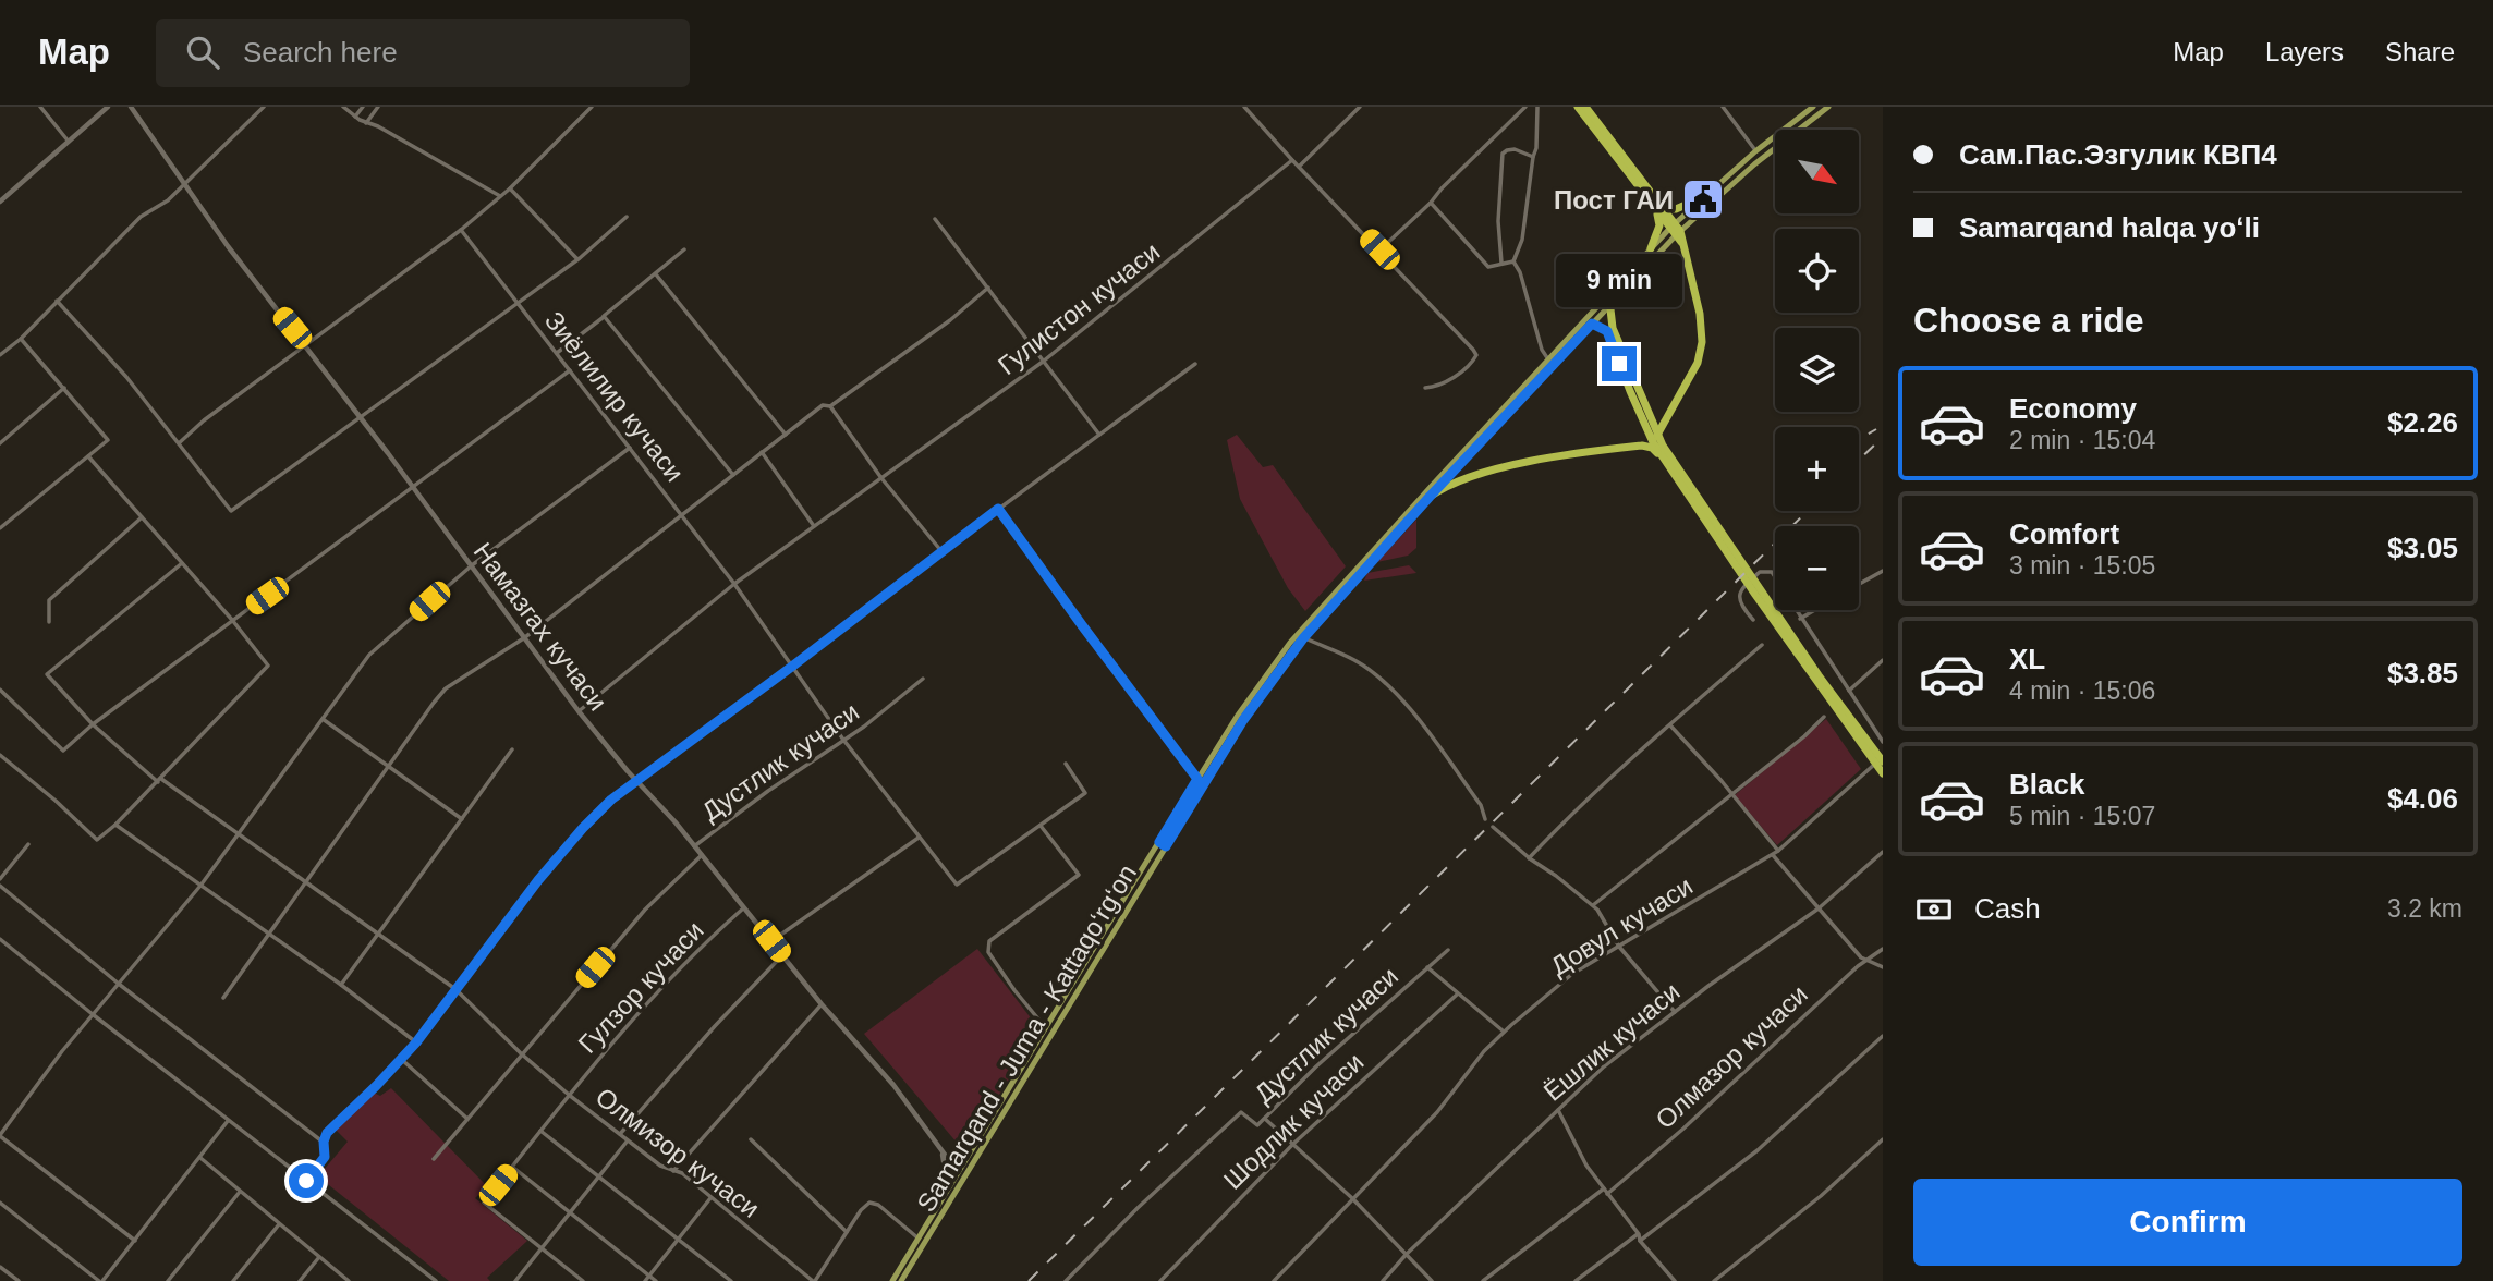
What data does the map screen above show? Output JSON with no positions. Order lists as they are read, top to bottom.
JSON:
{
  "streets": {
    "main road": ["Samarqand - Juma - Kattaqo‘rg‘on"],
    "street": [
      "Гулистон кучаси",
      "Зиёлилир кучаси",
      "Намазгах кучаси",
      "Дустлик кучаси",
      "Довул кучаси",
      "Гулзор кучаси",
      "Ёшлик кучаси",
      "Олмазор кучаси",
      "Шодлик кучаси",
      "Олмизор кучаси"
    ]
  },
  "crossings": [
    ["Гулистон кучаси", "Зиёлилир кучаси"],
    ["Гулистон кучаси", "Намазгах кучаси"],
    ["Зиёлилир кучаси", "Дустлик кучаси"],
    ["Намазгах кучаси", "Дустлик кучаси"],
    ["Намазгах кучаси", "Гулзор кучаси"],
    ["Гулзор кучаси", "Олмизор кучаси"],
    ["Samarqand - Juma - Kattaqo‘rg‘on", "Олмизор кучаси"]
  ],
  "places": {
    "public building": ["Пост ГАИ"]
  },
  "north": "bottom right",
  "page": {
    "header": "Map",
    "search": "Search here",
    "nav": ["Map", "Layers", "Share"],
    "banner": ["Сам.Пас.Эзгулик КВП4", "Samarqand halqa yoʻli"],
    "map_buttons": ["+", "−"],
    "bubble": "9 min",
    "heading": "Choose a ride",
    "list": [
      {
        "name": "Economy",
        "note": "2 min · 15:04",
        "value": "$2.26"
      },
      {
        "name": "Comfort",
        "note": "3 min · 15:05",
        "value": "$3.05"
      },
      {
        "name": "XL",
        "note": "4 min · 15:06",
        "value": "$3.85"
      },
      {
        "name": "Black",
        "note": "5 min · 15:07",
        "value": "$4.06"
      }
    ],
    "pay": ["Cash", "3.2 km"],
    "buttons": "Confirm"
  }
}
